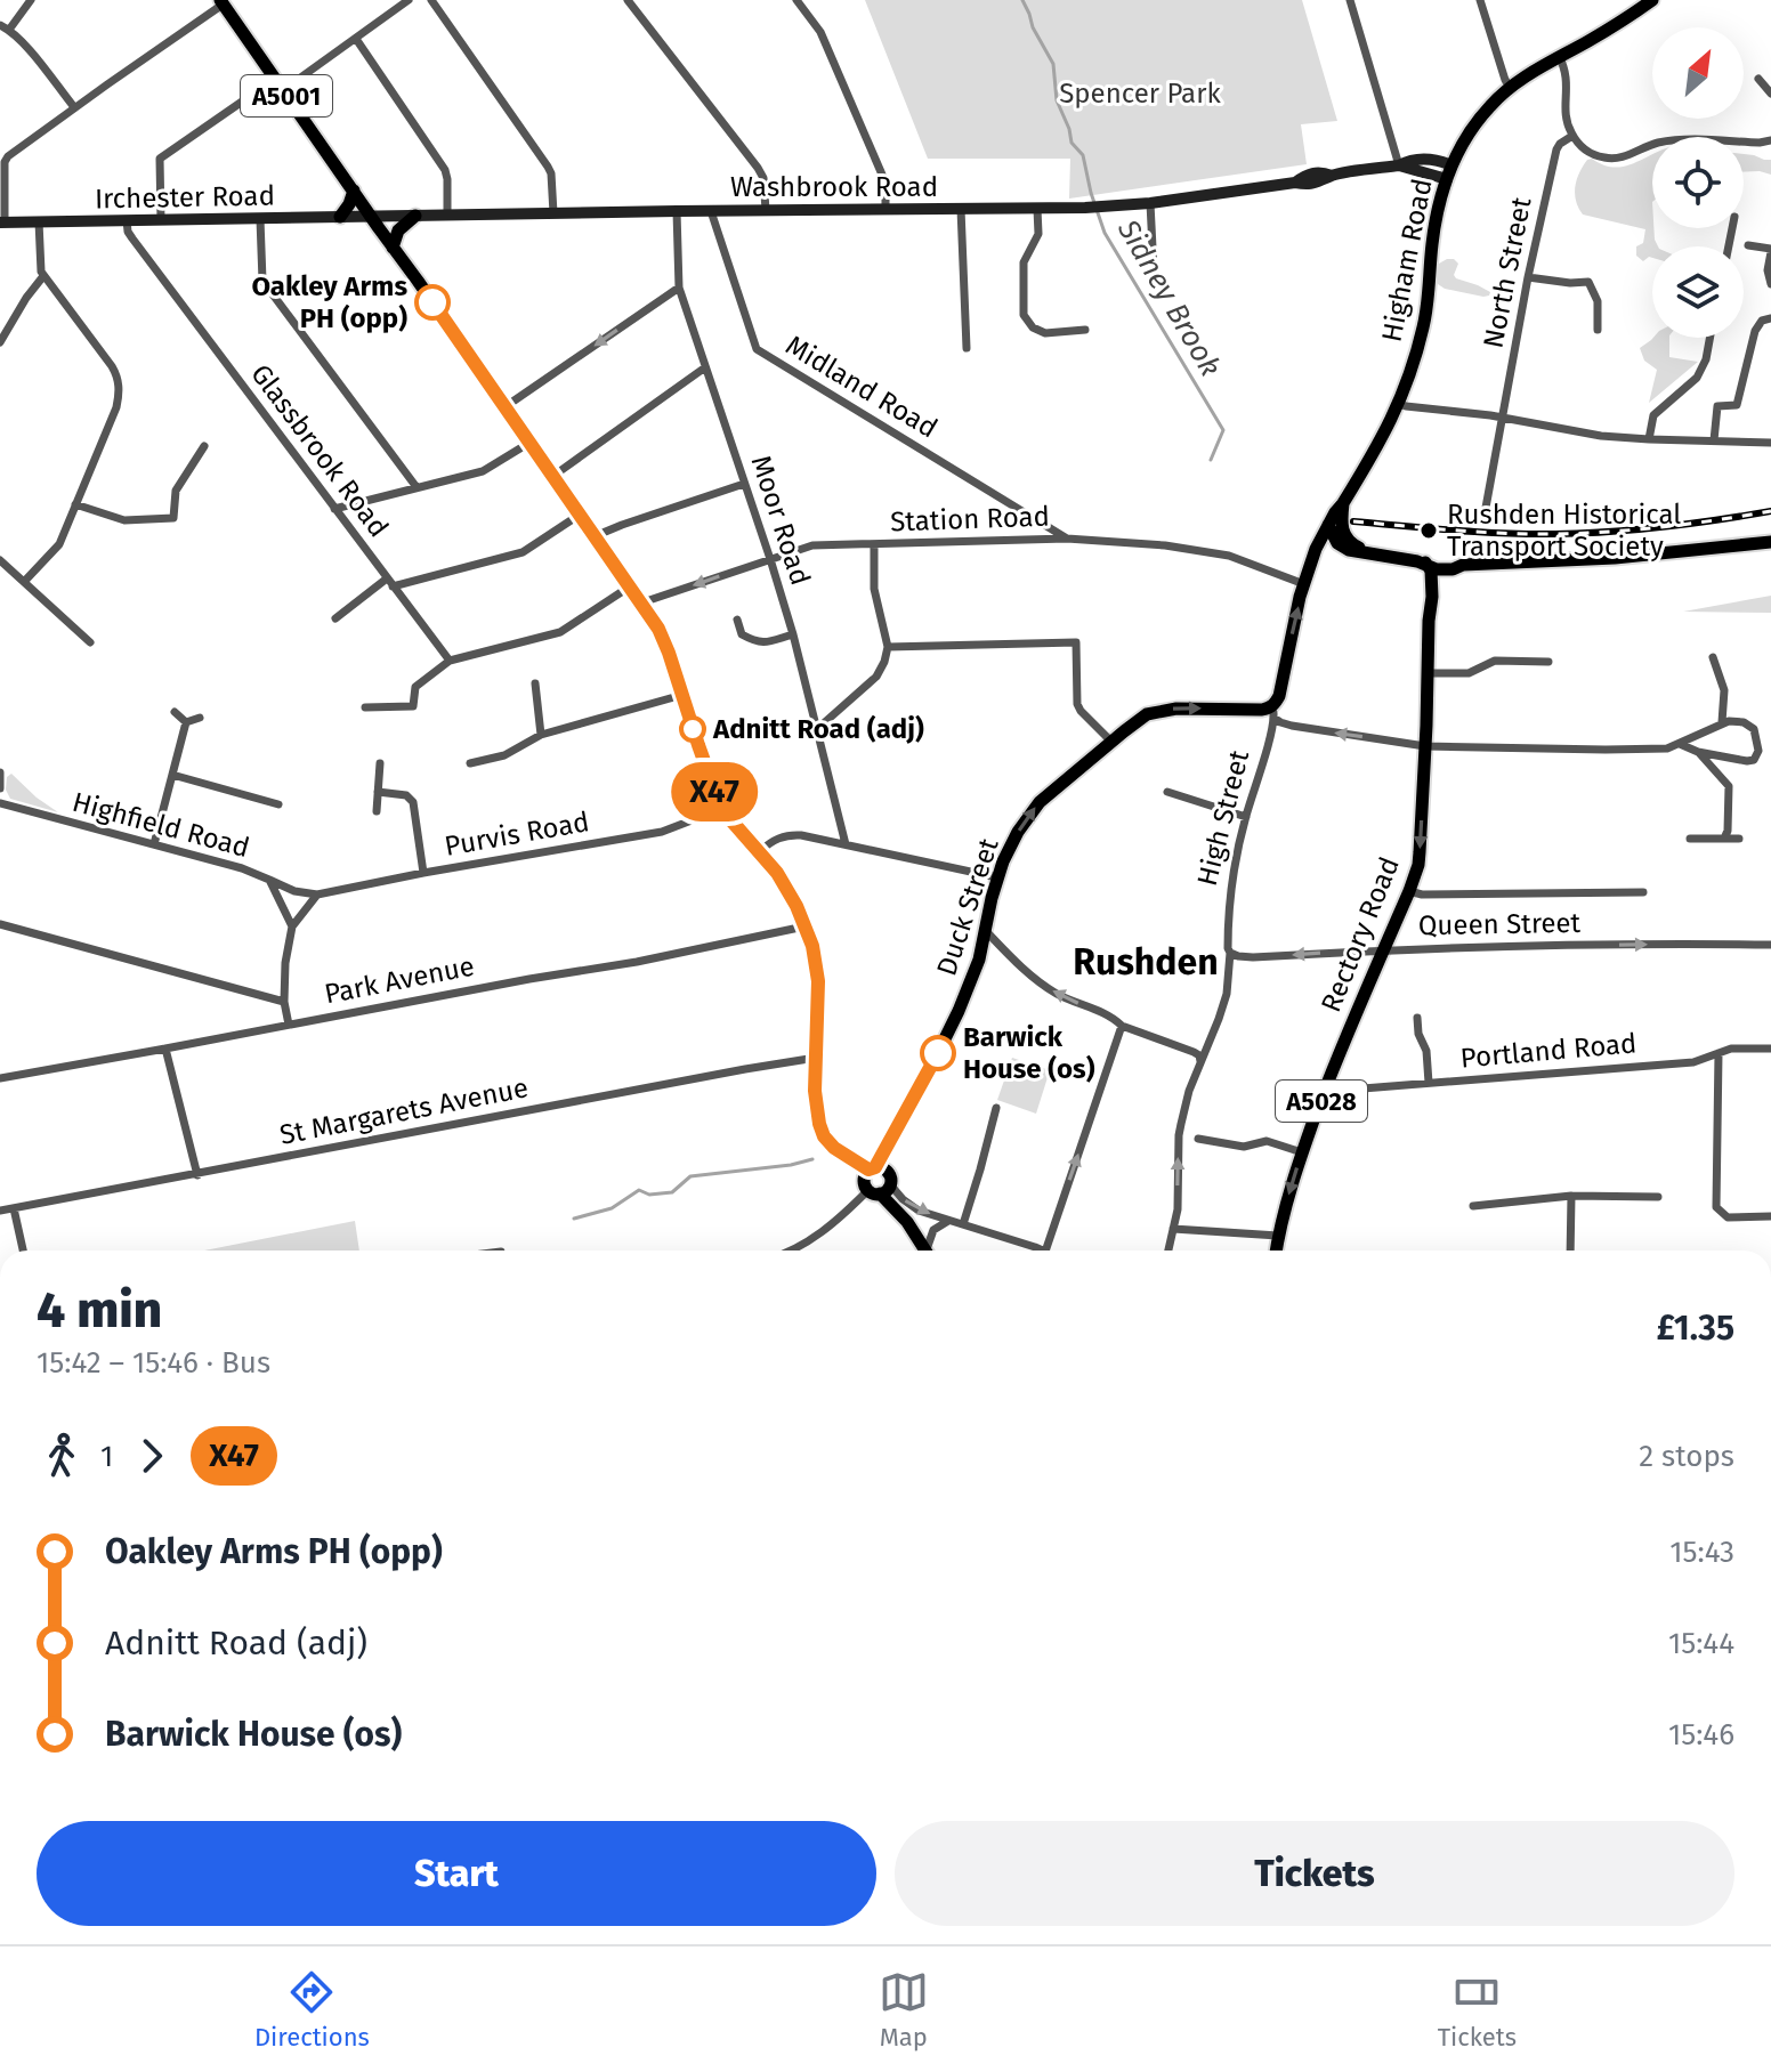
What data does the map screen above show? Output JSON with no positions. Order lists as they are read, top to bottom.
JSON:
{
  "streets": {
    "main road": [
      "A5001",
      "Washbrook Road",
      "Irchester Road",
      "Higham Road",
      "High Street",
      "Duck Street",
      "Rectory Road",
      "A5028"
    ],
    "street": [
      "North Street",
      "Midland Road",
      "Glassbrook Road",
      "Station Road",
      "Moor Road",
      "Highfield Road",
      "Purvis Road",
      "Queen Street",
      "Park Avenue",
      "Portland Road",
      "St Margarets Avenue"
    ]
  },
  "crossings": [
    ["A5001", "Washbrook Road"],
    ["A5001", "Irchester Road"],
    ["A5001", "Station Road"],
    ["A5001", "Purvis Road"],
    ["A5001", "Duck Street"],
    ["A5001", "Park Avenue"],
    ["A5001", "St Margarets Avenue"],
    ["Washbrook Road", "Irchester Road"],
    ["Washbrook Road", "Higham Road"],
    ["Washbrook Road", "Midland Road"],
    ["Washbrook Road", "Moor Road"],
    ["Irchester Road", "Glassbrook Road"],
    ["Higham Road", "High Street"],
    ["Midland Road", "Station Road"],
    ["Station Road", "Moor Road"],
    ["Station Road", "High Street"],
    ["High Street", "Duck Street"],
    ["High Street", "Queen Street"],
    ["Highfield Road", "Purvis Road"],
    ["Queen Street", "Rectory Road"],
    ["Rectory Road", "Portland Road"]
  ],
  "one_way": ["High Street", "Duck Street"],
  "districts": ["Rushden"],
  "water": ["Sidney Brook"],
  "parks": ["Spencer Park"],
  "places": [
    "Oakley Arms PH (opp)",
    "Rushden Historical Transport Society",
    "Adnitt Road (adj)",
    "Barwick House (os)"
  ],
  "lines": ["bus line X47"],
  "north": "top right",
  "page": {
    "on_map": "X47",
    "heading": ["4 min", "15:42 – 15:46 · Bus", "£1.35"],
    "legs": ["1", "X47", "2 stops"],
    "list": [
      {
        "name": "Oakley Arms PH (opp)",
        "value": "15:43"
      },
      {
        "name": "Adnitt Road (adj)",
        "value": "15:44"
      },
      {
        "name": "Barwick House (os)",
        "value": "15:46"
      }
    ],
    "buttons": ["Start", "Tickets"],
    "tabs": ["Directions", "Map", "Tickets"]
  }
}
